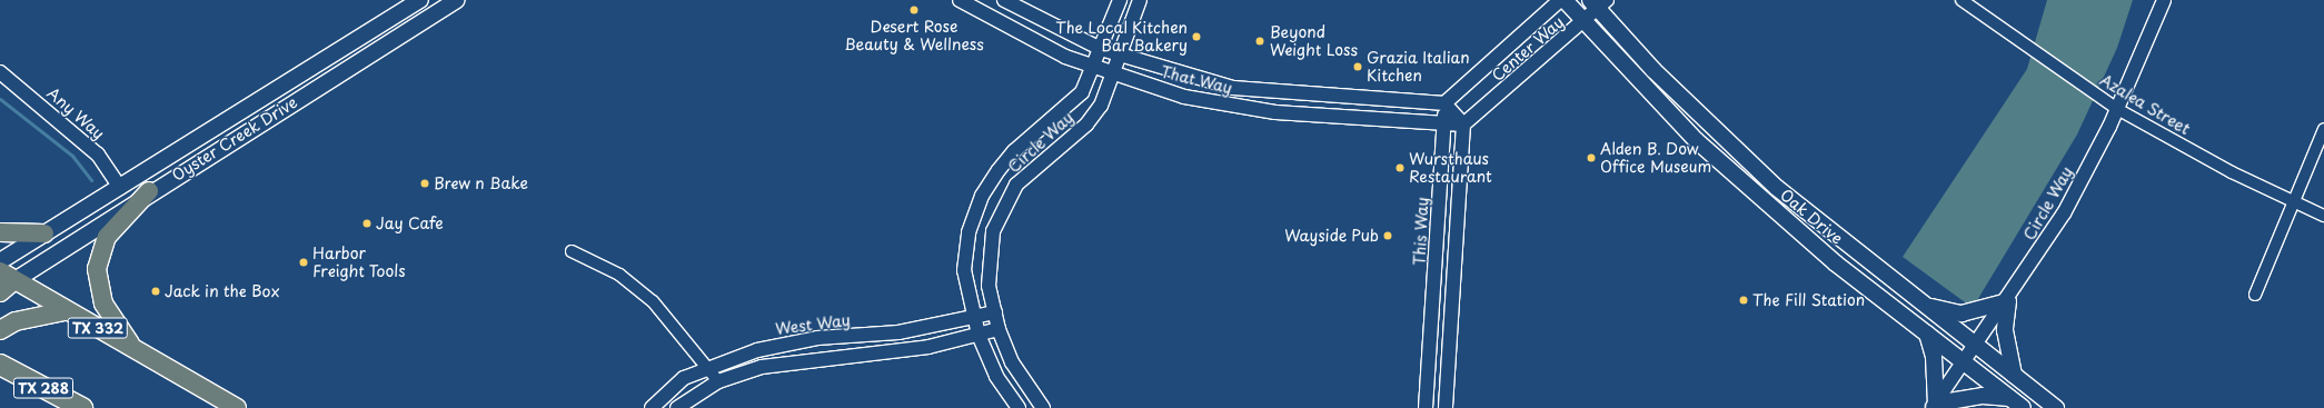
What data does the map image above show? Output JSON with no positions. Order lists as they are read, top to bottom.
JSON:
{
  "streets": {
    "highway": ["TX 288"],
    "main road": ["Oyster Creek Drive", "Oak Drive", "TX 332"],
    "street": [
      "Center Way",
      "That Way",
      "Azalea Street",
      "Any Way",
      "Circle Way",
      "This Way",
      "West Way"
    ]
  },
  "crossings": [
    ["Center Way", "That Way"],
    ["Center Way", "Oak Drive"],
    ["Center Way", "This Way"],
    ["That Way", "Circle Way"],
    ["That Way", "This Way"],
    ["Azalea Street", "Circle Way"],
    ["Any Way", "Oyster Creek Drive"],
    ["Oyster Creek Drive", "TX 332"],
    ["Circle Way", "Oak Drive"],
    ["Circle Way", "West Way"]
  ],
  "places": [
    "Desert Rose Beauty & Wellness",
    "The Local Kitchen Bar Bakery",
    "Beyond Weight Loss",
    "Grazia Italian Kitchen",
    "Alden B. Dow Office Museum",
    "Wursthaus Restaurant",
    "Brew n Bake",
    "Jay Cafe",
    "Wayside Pub",
    "Harbor Freight Tools",
    "Jack in the Box",
    "The Fill Station"
  ]
}
